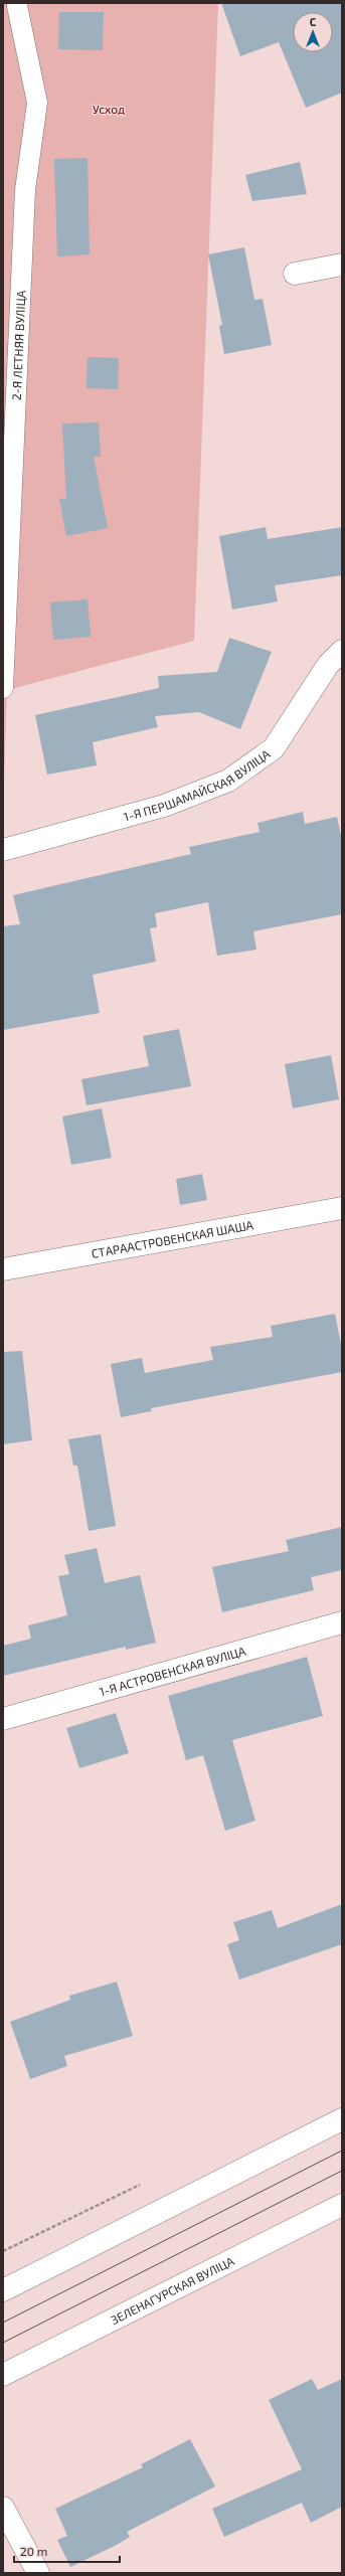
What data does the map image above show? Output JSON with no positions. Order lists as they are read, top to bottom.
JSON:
{
  "streets": {
    "street": [
      "1-Я ПЕРШАМАЙСКАЯ ВУЛІЦА",
      "СТАРААСТРОВЕНСКАЯ ШАША",
      "1-Я АСТРОВЕНСКАЯ ВУЛІЦА",
      "ЗЕЛЕНАГУРСКАЯ ВУЛІЦА"
    ],
    "lane": ["2-Я ЛЕТНЯЯ ВУЛІЦА"]
  },
  "parks": ["Усход"],
  "scale_bar": "20 m",
  "north": "top"
}
